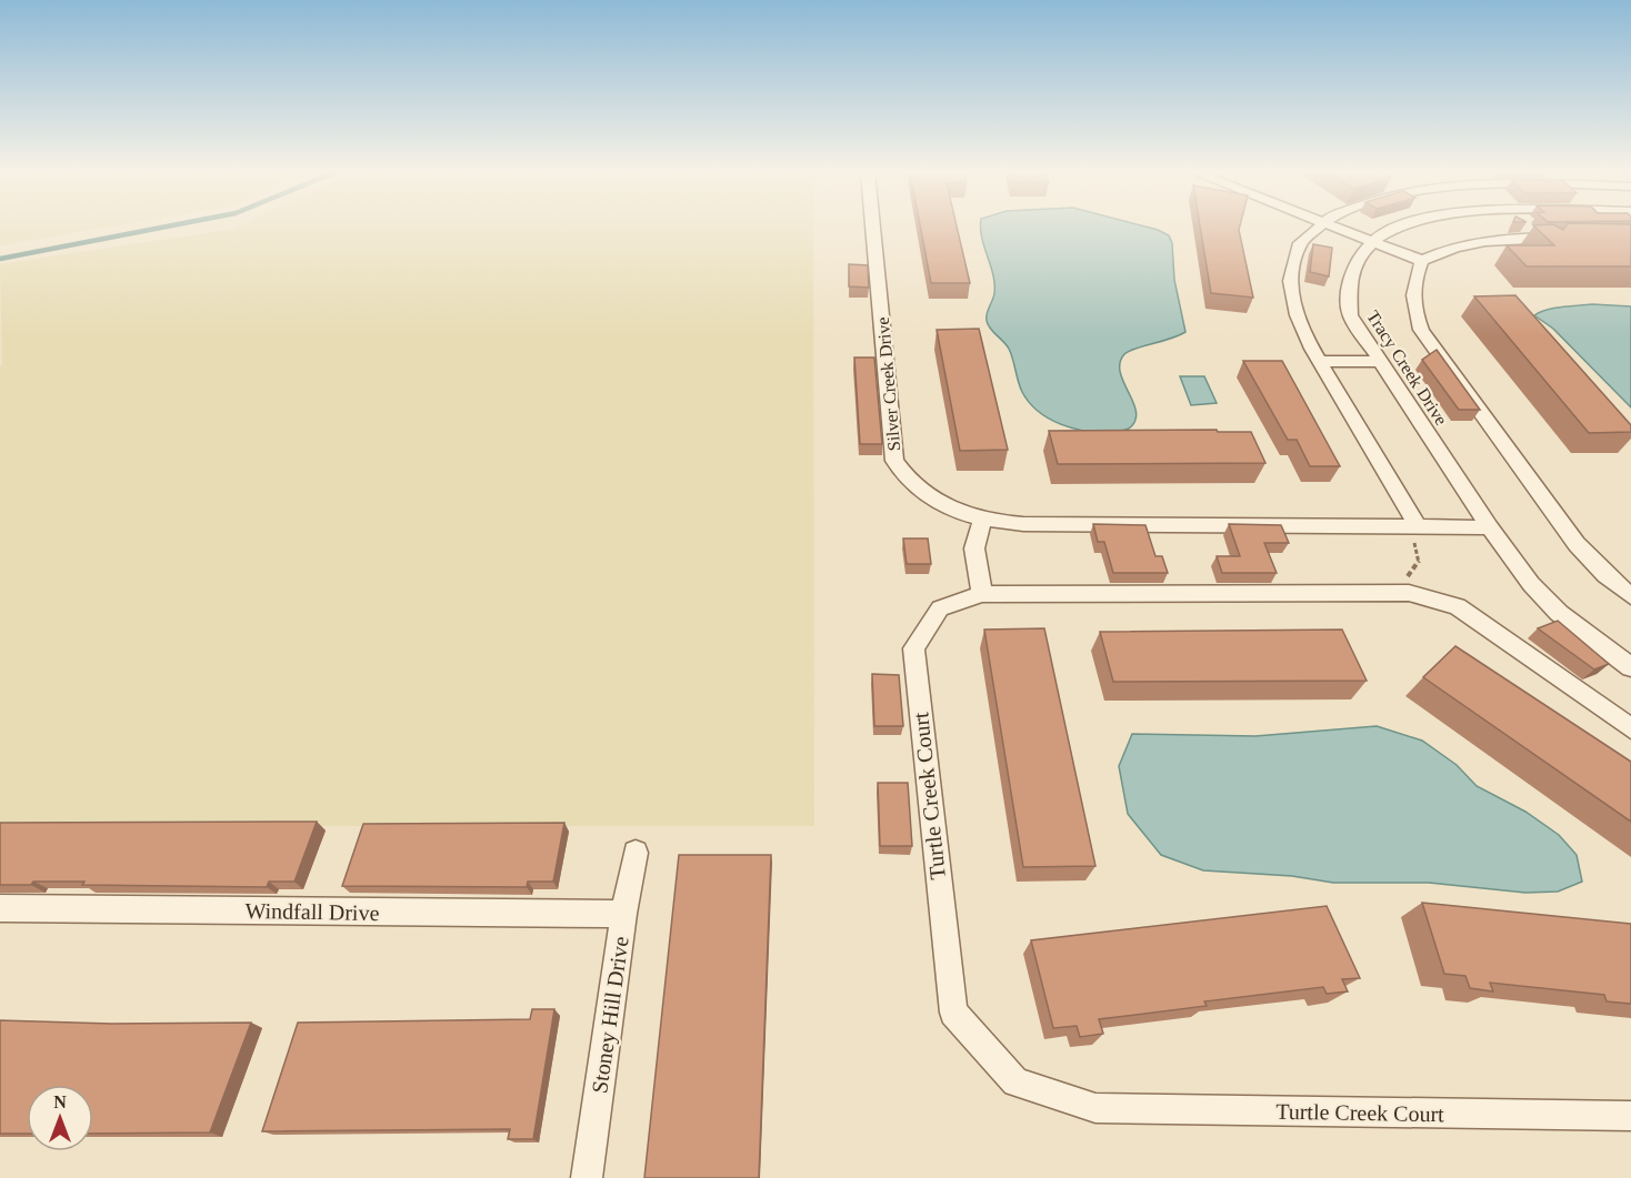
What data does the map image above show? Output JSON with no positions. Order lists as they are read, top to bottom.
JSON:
{
  "streets": {
    "street": [
      "Tracy Creek Drive",
      "Silver Creek Drive",
      "Turtle Creek Court",
      "Windfall Drive",
      "Stoney Hill Drive"
    ]
  },
  "crossings": [
    ["Tracy Creek Drive", "Silver Creek Drive"],
    ["Windfall Drive", "Stoney Hill Drive"]
  ],
  "north": "top"
}
